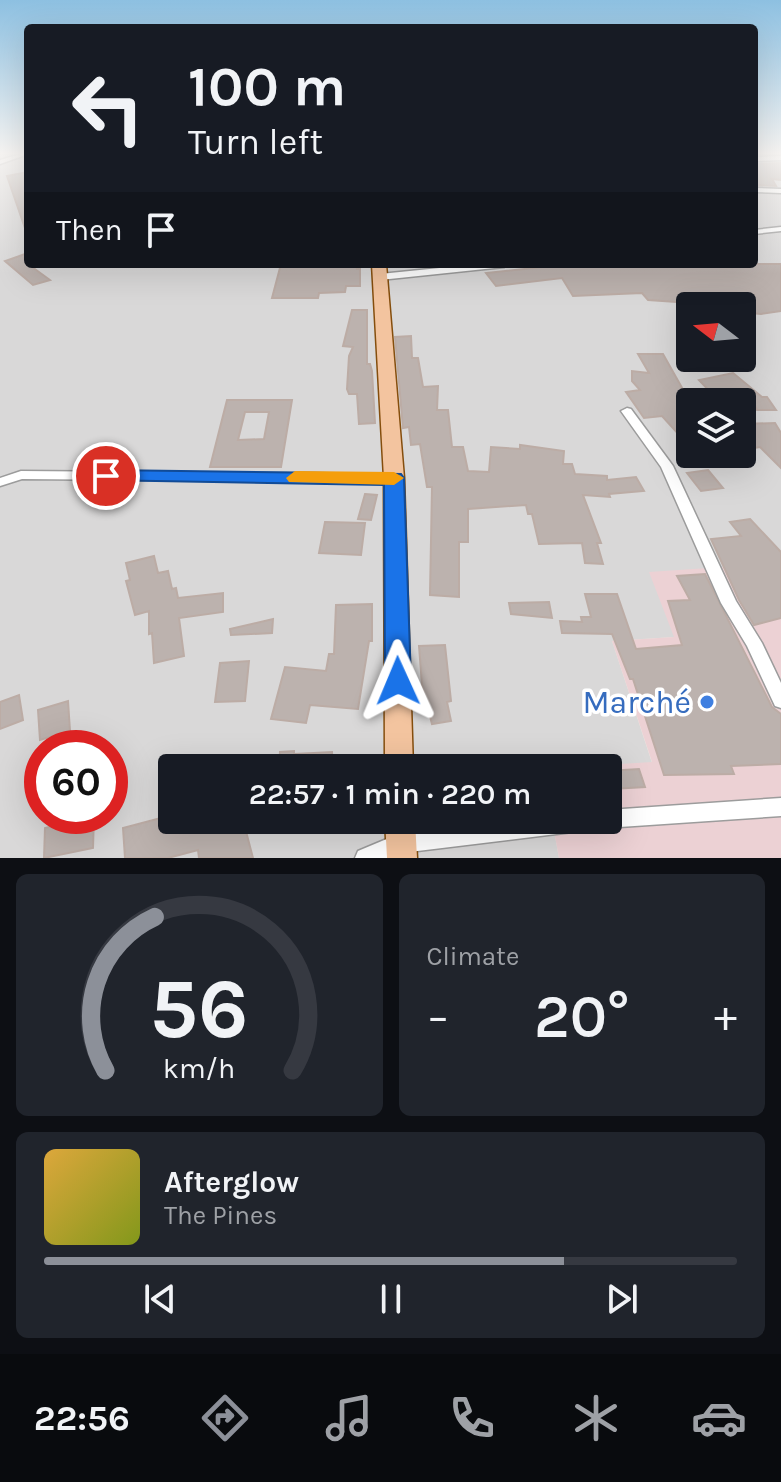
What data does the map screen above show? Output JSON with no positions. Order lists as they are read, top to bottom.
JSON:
{
  "places": ["Marché"],
  "north": "left",
  "page": {
    "turn": ["100 m", "Turn left"],
    "then": "Then",
    "limit": "60",
    "trip": "22:57 · 1 min · 220 m",
    "tile": "Climate",
    "heat": ["−", "20°", "+"],
    "song": ["Afterglow", "The Pines"],
    "tabs": "22:56",
    "gauge": ["56", "km/h"]
  }
}
